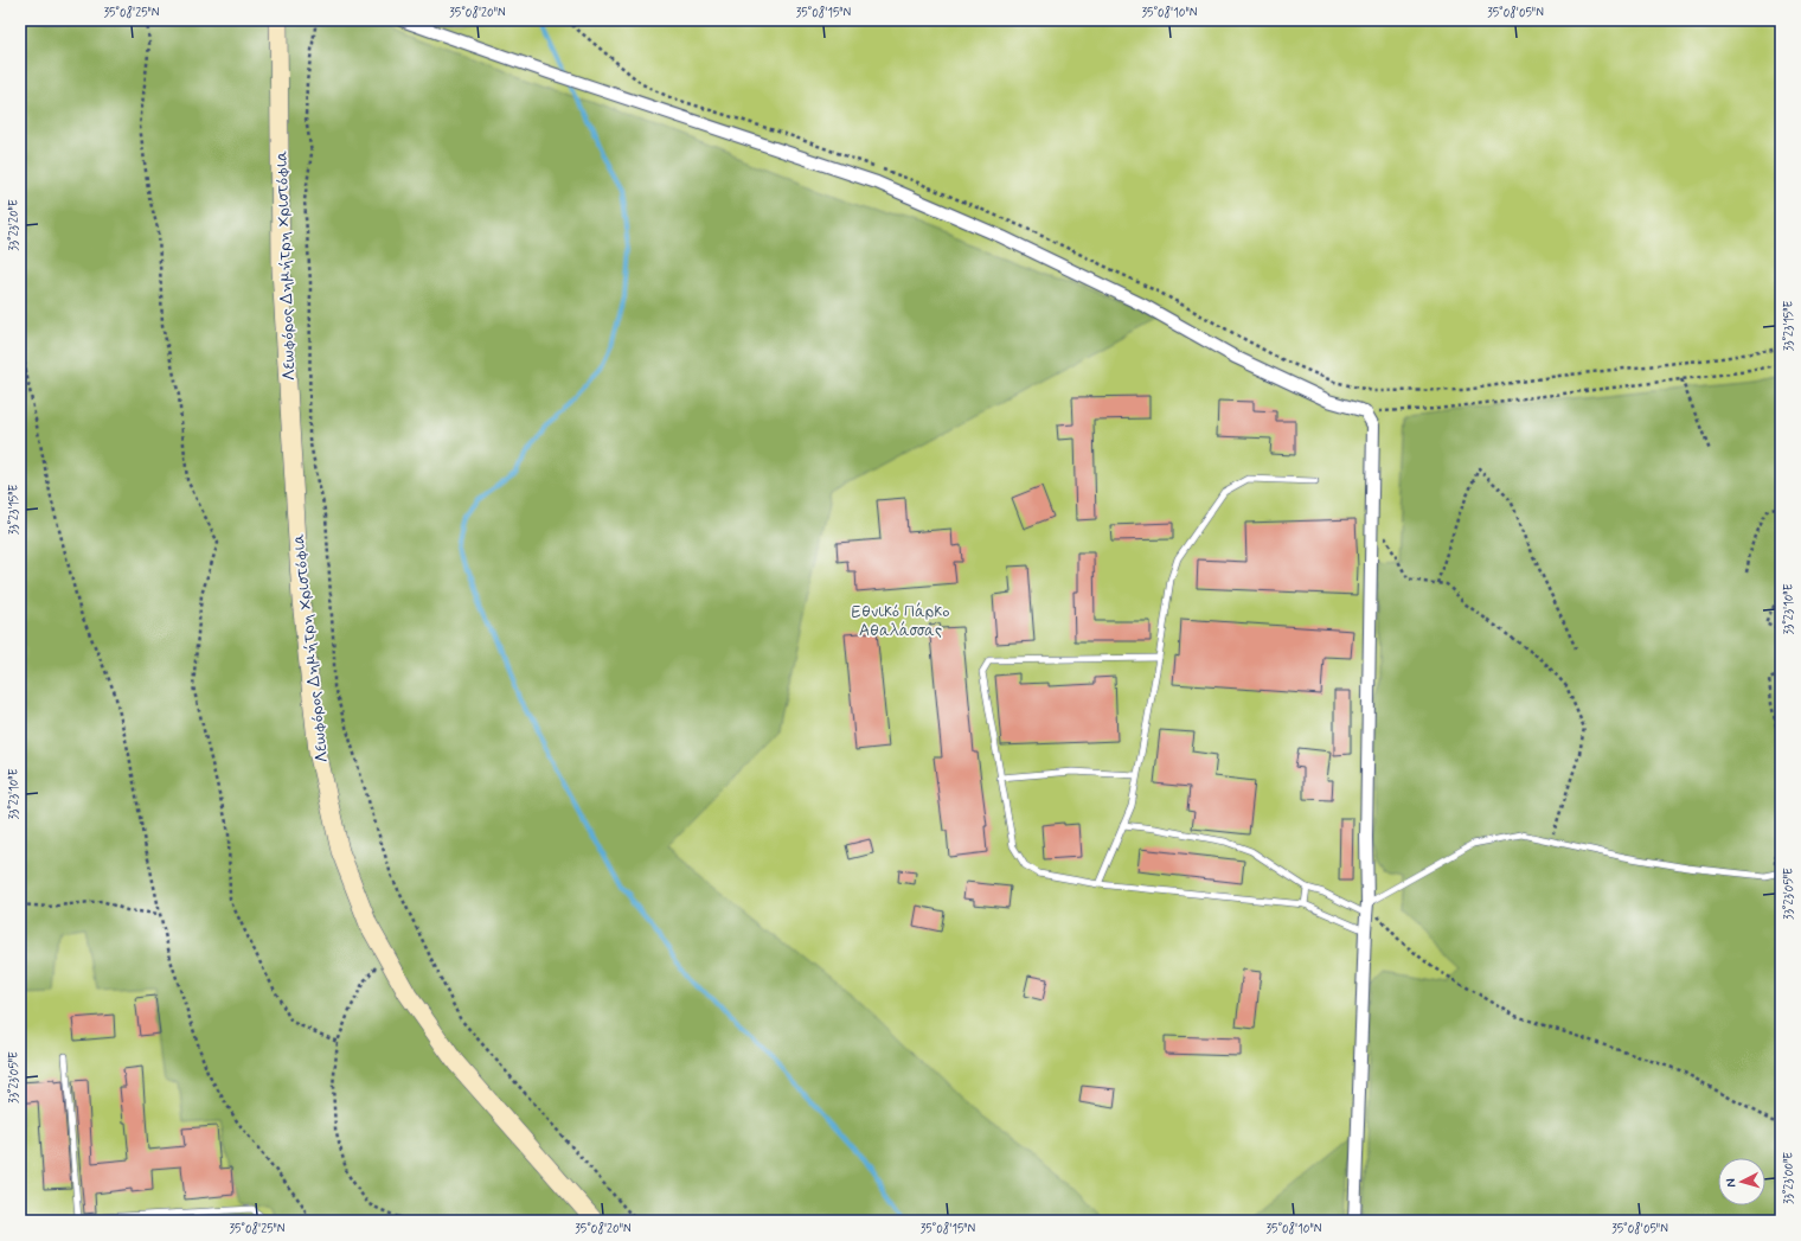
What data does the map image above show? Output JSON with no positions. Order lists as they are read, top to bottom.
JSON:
{
  "streets": {
    "main road": ["Λεωφόρος Δημήτρη Χριστόφια"]
  },
  "parks": ["Εθνικό Πάρκο Αθαλάσσας"],
  "north": "left",
  "coordinates": [
    "35°08'25\"N",
    "35°08'20\"N",
    "35°08'15\"N",
    "35°08'10\"N",
    "35°08'05\"N",
    "33°23'20\"E",
    "33°23'15\"E",
    "33°23'10\"E",
    "33°23'05\"E",
    "33°23'00\"E"
  ]
}
